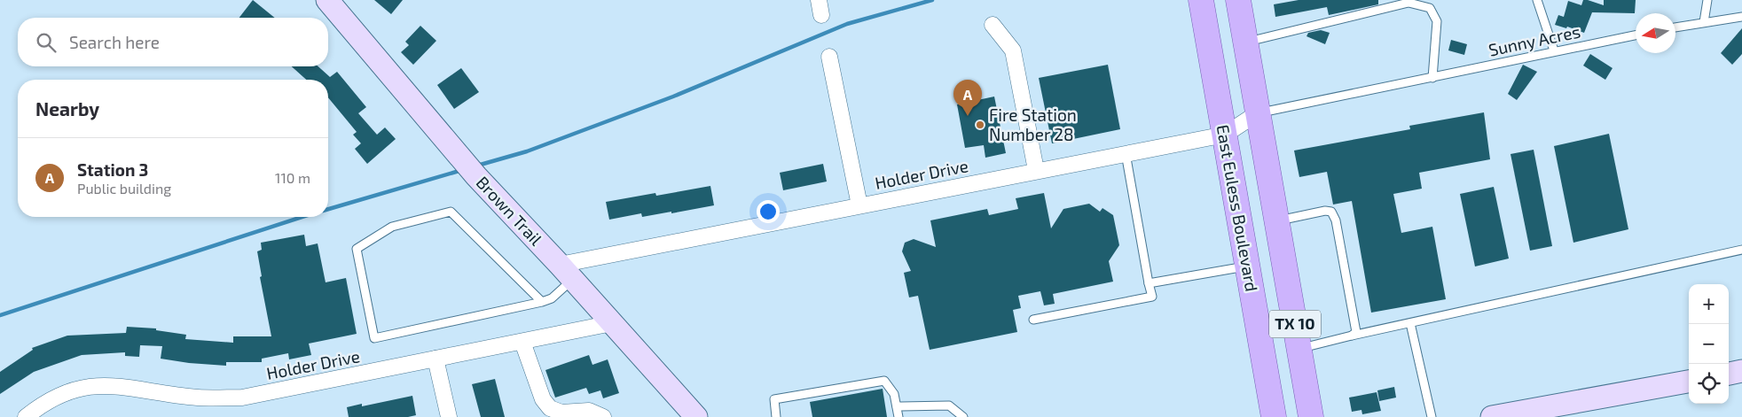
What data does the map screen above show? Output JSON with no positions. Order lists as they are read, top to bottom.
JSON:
{
  "streets": {
    "main road": ["East Euless Boulevard", "Brown Trail", "TX 10"],
    "street": ["Holder Drive"],
    "lane": ["Sunny Acres"]
  },
  "crossings": [
    ["Sunny Acres", "Holder Drive"],
    ["Sunny Acres", "TX 10"],
    ["Holder Drive", "East Euless Boulevard"],
    ["Holder Drive", "Brown Trail"],
    ["Holder Drive", "TX 10"]
  ],
  "places": ["Fire Station Number 28"],
  "north": "left",
  "page": {
    "search": "Search here",
    "pins": "A",
    "heading": "Nearby",
    "list": [
      {
        "mark": "A",
        "name": "Station 3",
        "note": "Public building",
        "value": "110 m"
      }
    ],
    "map_buttons": ["+", "−"]
  }
}
